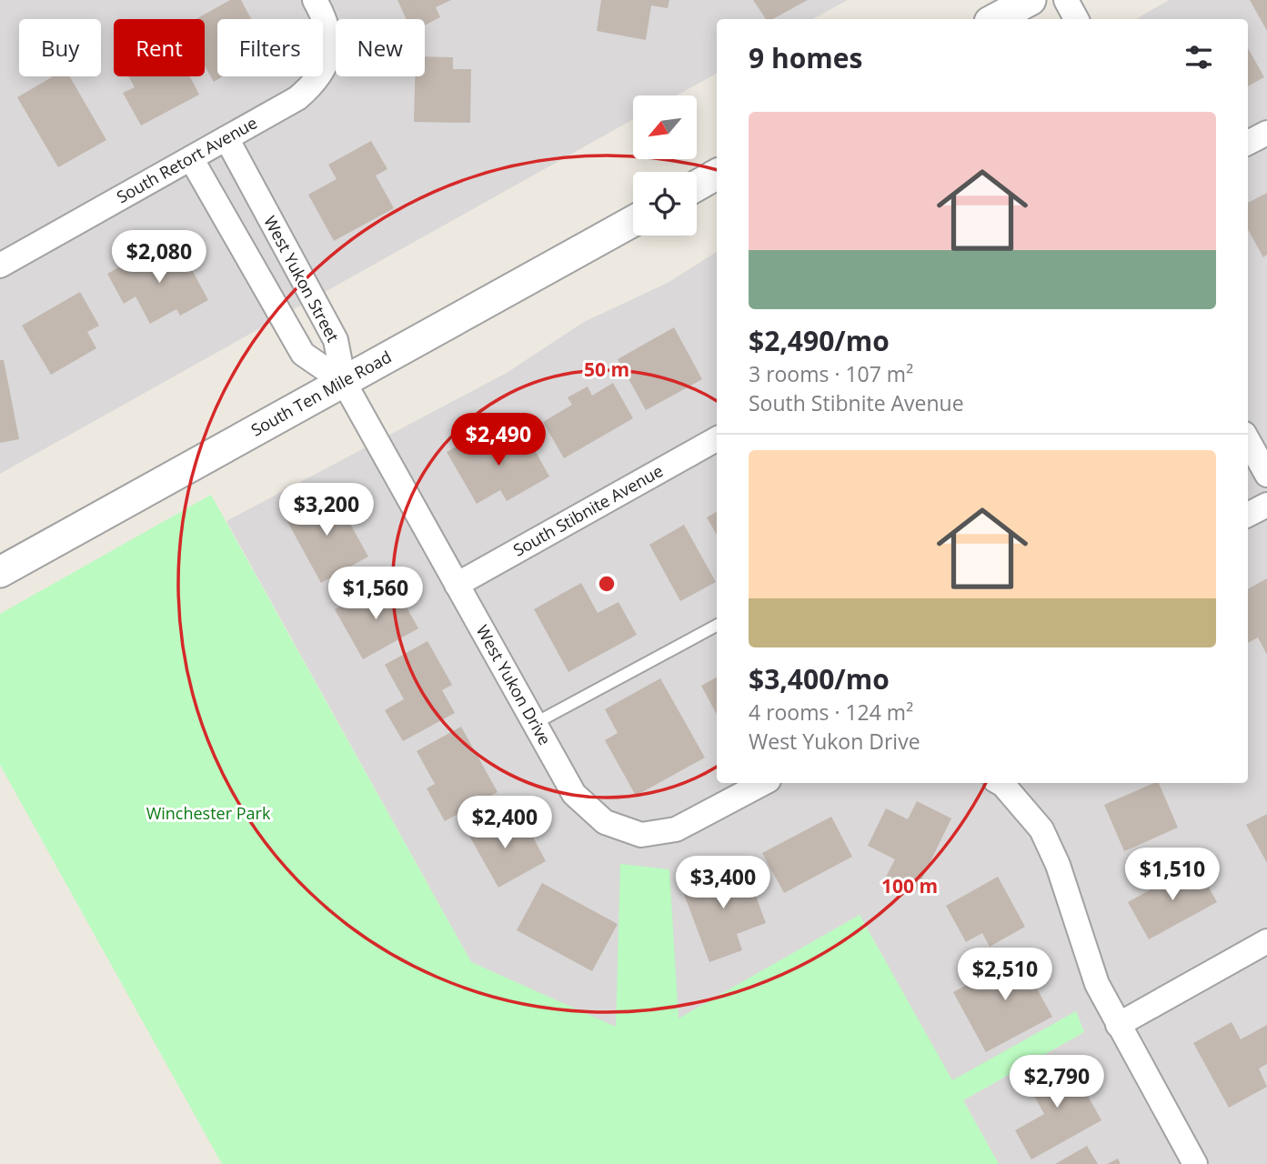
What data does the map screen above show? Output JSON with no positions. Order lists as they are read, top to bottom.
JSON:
{
  "streets": {
    "street": [
      "South Retort Avenue",
      "West Yukon Street",
      "South Ten Mile Road",
      "South Stibnite Avenue",
      "West Yukon Drive"
    ]
  },
  "crossings": [
    ["South Retort Avenue", "West Yukon Street"],
    ["West Yukon Street", "South Ten Mile Road"],
    ["West Yukon Street", "West Yukon Drive"],
    ["South Ten Mile Road", "West Yukon Drive"],
    ["South Stibnite Avenue", "West Yukon Drive"]
  ],
  "parks": ["Winchester Park"],
  "north": "bottom left",
  "page": {
    "chip": [
      "Buy",
      "Rent",
      "Filters",
      "New"
    ],
    "heading": "9 homes",
    "list": [
      {
        "name": "$2,490/mo",
        "note": "3 rooms · 107 m² · South Stibnite Avenue"
      },
      {
        "name": "$3,400/mo",
        "note": "4 rooms · 124 m² · West Yukon Drive"
      }
    ],
    "price": [
      "$2,080",
      "$2,490",
      "$3,200",
      "$1,560",
      "$2,400",
      "$1,510",
      "$3,400",
      "$2,510",
      "$2,790"
    ]
  },
  "rings": ["50 m", "100 m"]
}
